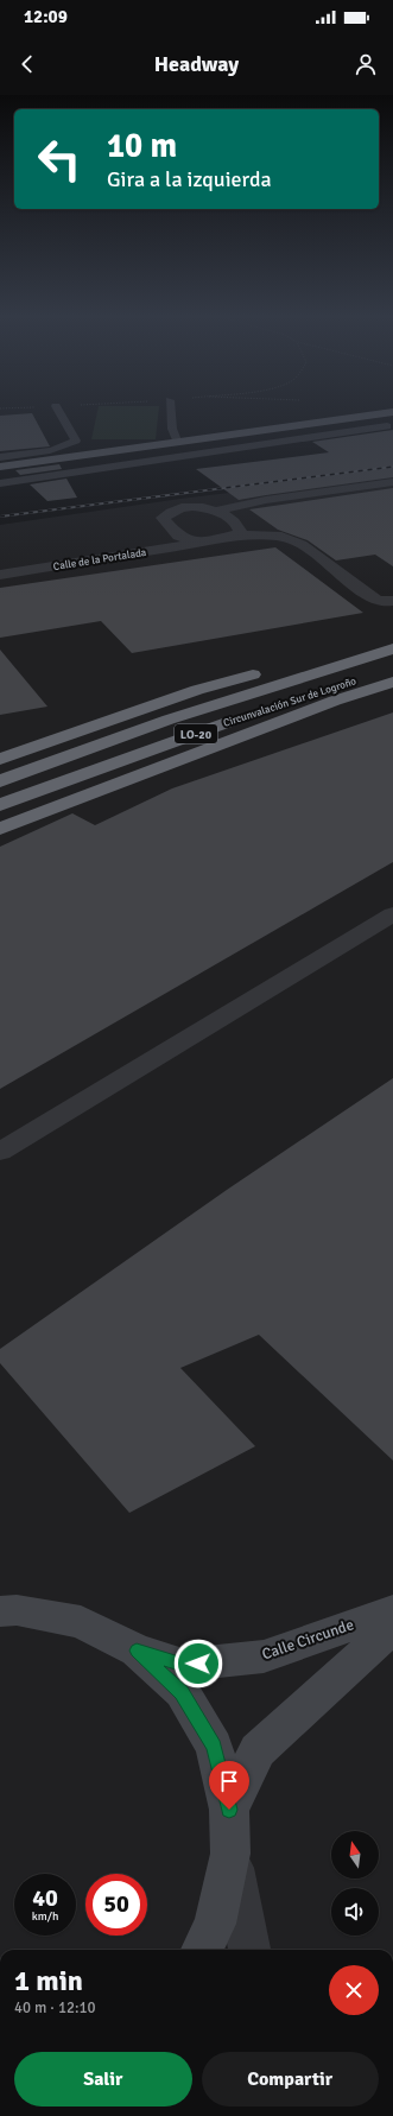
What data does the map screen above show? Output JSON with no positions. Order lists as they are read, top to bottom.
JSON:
{
  "streets": {
    "highway": ["Circunvalación Sur de Logroño", "LO-20"],
    "main road": ["Calle Circunde"],
    "street": ["Calle de la Portalada"]
  },
  "north": "top",
  "page": {
    "status": "12:09",
    "header": "Headway",
    "turn": ["10 m", "Gira a la izquierda"],
    "speed": "40 km/h",
    "limit": "50",
    "heading": ["1 min", "40 m · 12:10"],
    "buttons": ["Salir", "Compartir"]
  }
}
